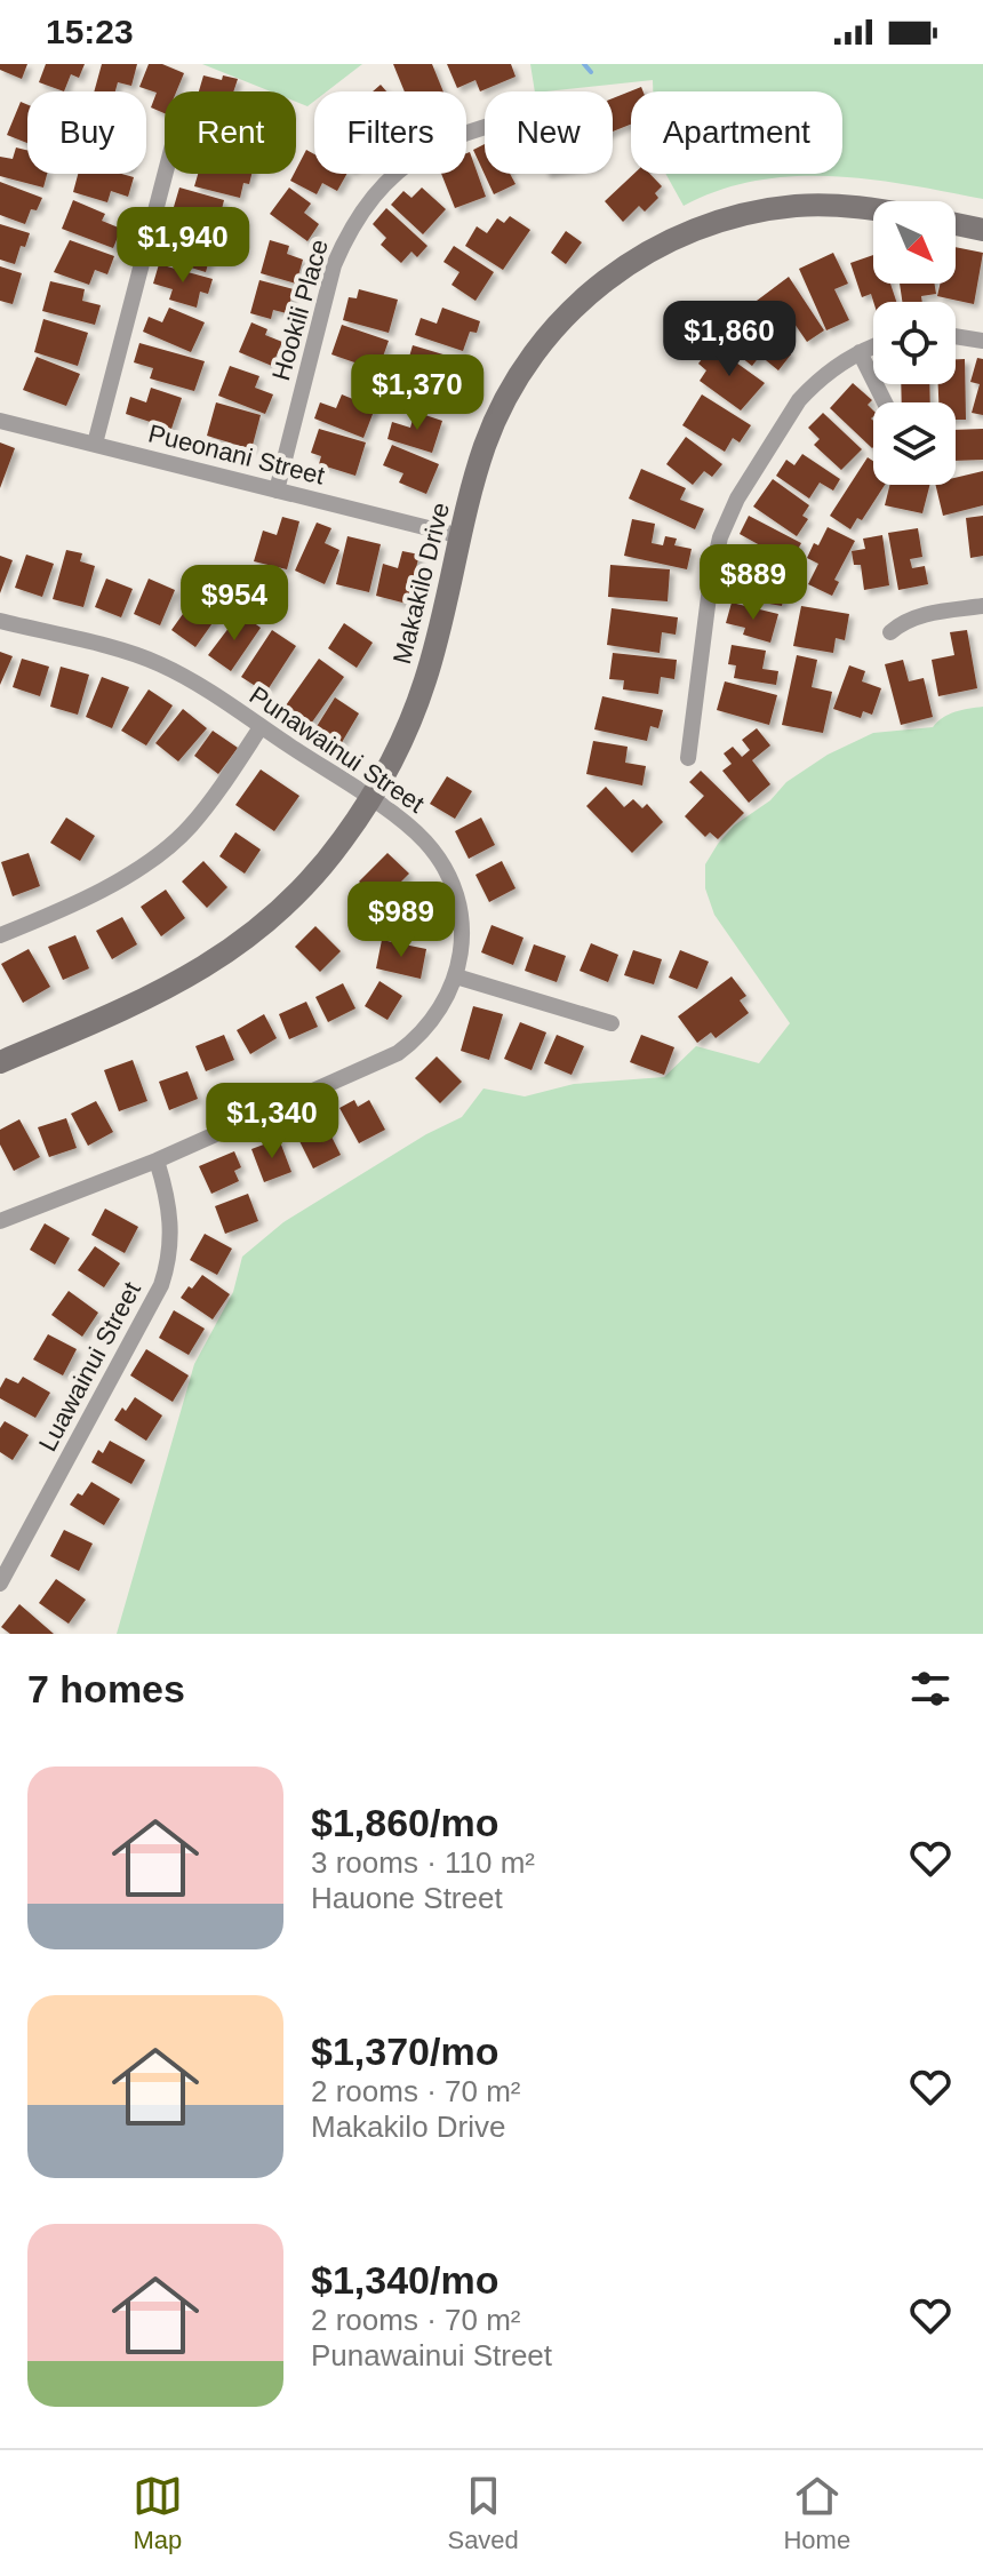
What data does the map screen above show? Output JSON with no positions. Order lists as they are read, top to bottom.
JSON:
{
  "streets": {
    "street": [
      "Hookili Place",
      "Pueonani Street",
      "Makakilo Drive",
      "Punawainui Street",
      "Luawainui Street"
    ]
  },
  "crossings": [
    ["Hookili Place", "Pueonani Street"],
    ["Pueonani Street", "Makakilo Drive"],
    ["Makakilo Drive", "Punawainui Street"],
    ["Punawainui Street", "Luawainui Street"]
  ],
  "north": "bottom right",
  "page": {
    "status": "15:23",
    "chip": [
      "Buy",
      "Rent",
      "Filters",
      "New",
      "Apartment"
    ],
    "price": [
      "$1,940",
      "$1,860",
      "$1,370",
      "$889",
      "$954",
      "$989",
      "$1,340"
    ],
    "heading": "7 homes",
    "list": [
      {
        "name": "$1,860/mo",
        "note": "3 rooms · 110 m² · Hauone Street"
      },
      {
        "name": "$1,370/mo",
        "note": "2 rooms · 70 m² · Makakilo Drive"
      },
      {
        "name": "$1,340/mo",
        "note": "2 rooms · 70 m² · Punawainui Street"
      }
    ],
    "tabs": ["Map", "Saved", "Home"]
  }
}
